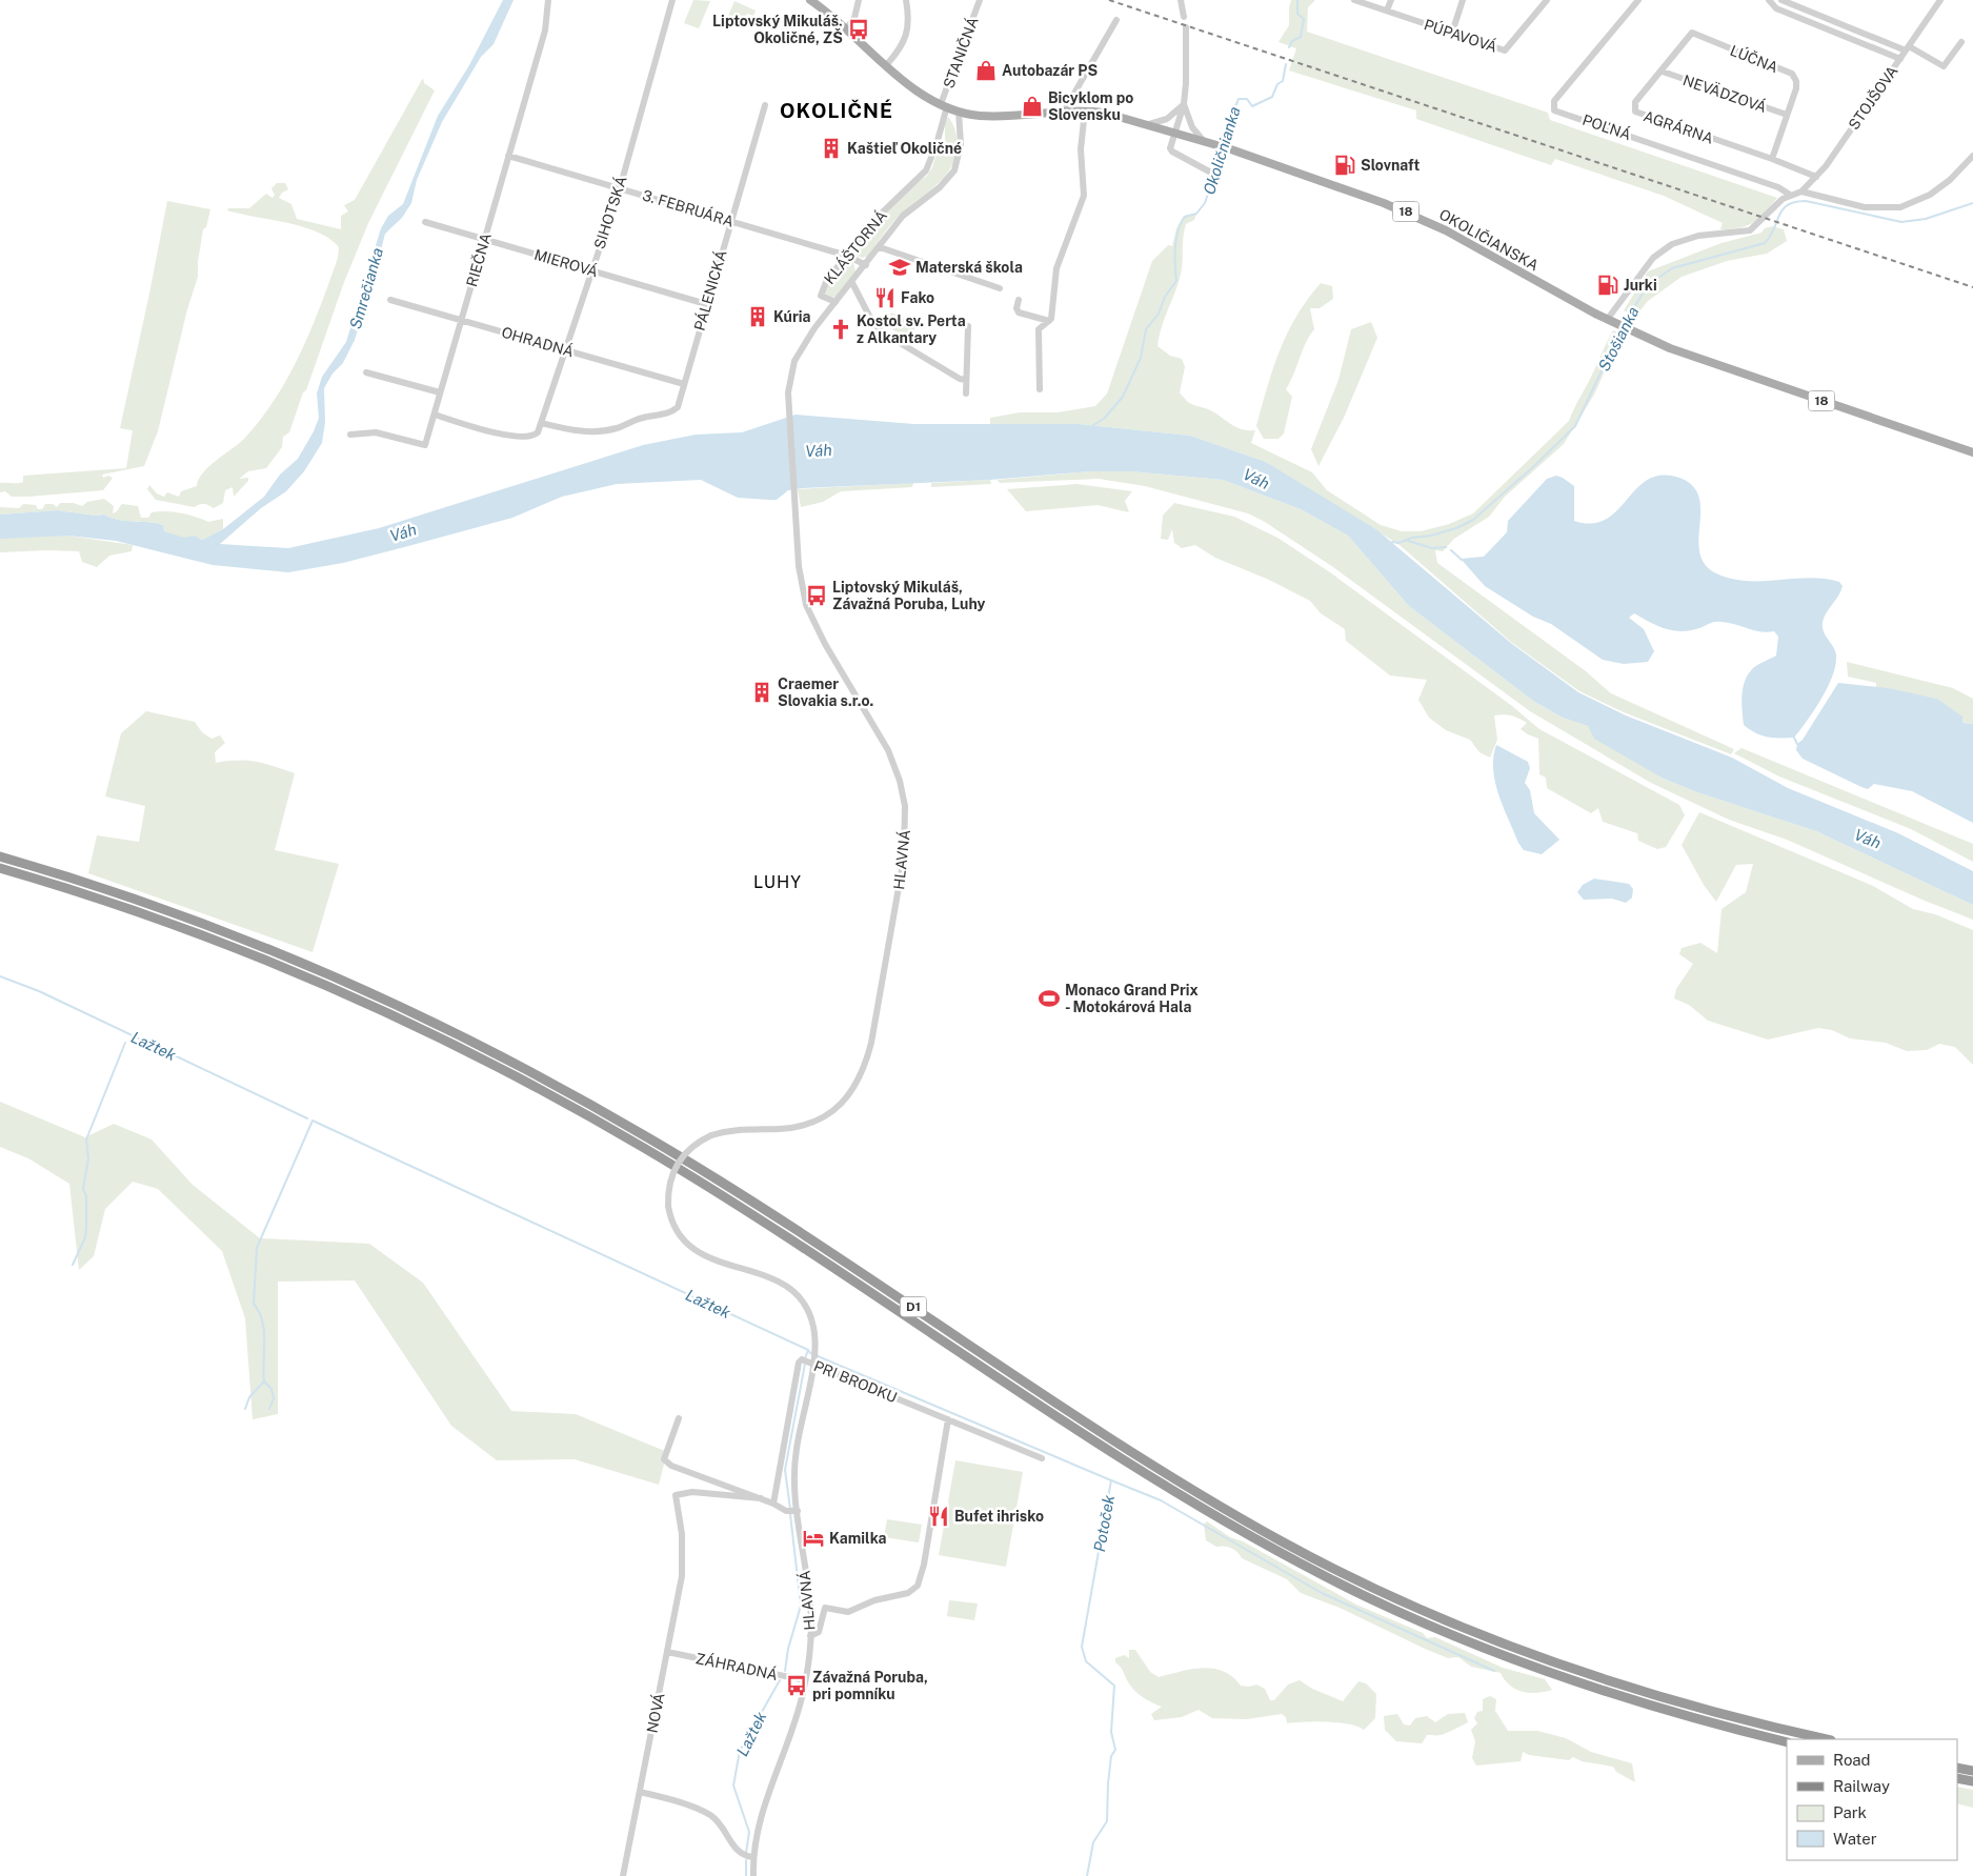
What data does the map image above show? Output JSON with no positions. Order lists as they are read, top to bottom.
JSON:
{
  "streets": {
    "highway": ["D1"],
    "main road": ["18", "OKOLIČIANSKA"],
    "street": [
      "PÚPAVOVÁ",
      "STANIČNÁ",
      "LÚČNA",
      "NEVÄDZOVÁ",
      "STOJŠOVA",
      "POĽNÁ",
      "AGRÁRNA",
      "3. FEBRUÁRA",
      "SIHOTSKÁ",
      "KLÁŠTORNÁ",
      "RIEČNA",
      "MIEROVÁ",
      "PÁLENICKÁ",
      "OHRADNÁ",
      "HLAVNÁ",
      "PRI BRODKU",
      "ZÁHRADNÁ",
      "NOVÁ"
    ]
  },
  "crossings": [
    ["STANIČNÁ", "OKOLIČIANSKA"],
    ["STANIČNÁ", "KLÁŠTORNÁ"],
    ["LÚČNA", "NEVÄDZOVÁ"],
    ["LÚČNA", "AGRÁRNA"],
    ["NEVÄDZOVÁ", "AGRÁRNA"],
    ["STOJŠOVA", "AGRÁRNA"],
    ["3. FEBRUÁRA", "SIHOTSKÁ"],
    ["3. FEBRUÁRA", "KLÁŠTORNÁ"],
    ["3. FEBRUÁRA", "RIEČNA"],
    ["3. FEBRUÁRA", "PÁLENICKÁ"],
    ["18", "OKOLIČIANSKA"],
    ["SIHOTSKÁ", "MIEROVÁ"],
    ["SIHOTSKÁ", "PÁLENICKÁ"],
    ["SIHOTSKÁ", "OHRADNÁ"],
    ["OKOLIČIANSKA", "KLÁŠTORNÁ"],
    ["KLÁŠTORNÁ", "HLAVNÁ"],
    ["RIEČNA", "MIEROVÁ"],
    ["RIEČNA", "OHRADNÁ"],
    ["MIEROVÁ", "PÁLENICKÁ"],
    ["PÁLENICKÁ", "OHRADNÁ"],
    ["HLAVNÁ", "PRI BRODKU"],
    ["HLAVNÁ", "ZÁHRADNÁ"],
    ["ZÁHRADNÁ", "NOVÁ"]
  ],
  "districts": ["OKOLIČNÉ", "LUHY"],
  "water": [
    "Okoličnianka",
    "Smrečianka",
    "Stošianka",
    "Váh",
    "Lažtek",
    "Potoček"
  ],
  "places": {
    "bus stop": ["Liptovský Mikuláš, Okoličné, ZŠ", "Liptovský Mikuláš, Závažná Poruba, Luhy", "Závažná Poruba, pri pomníku"],
    "shop": ["Autobazár PS", "Bicyklom po Slovensku"],
    "building": ["Kaštieľ Okoličné", "Kúria", "Craemer Slovakia s.r.o."],
    "fuel station": ["Slovnaft", "Jurki"],
    "school or university": ["Materská škola"],
    "restaurant": ["Fako", "Bufet ihrisko"],
    "church": ["Kostol sv. Perta z Alkantary"],
    "sports": ["Monaco Grand Prix - Motokárová Hala"],
    "hotel": ["Kamilka"]
  },
  "legend": [
    "Road",
    "Railway",
    "Park",
    "Water"
  ]
}
